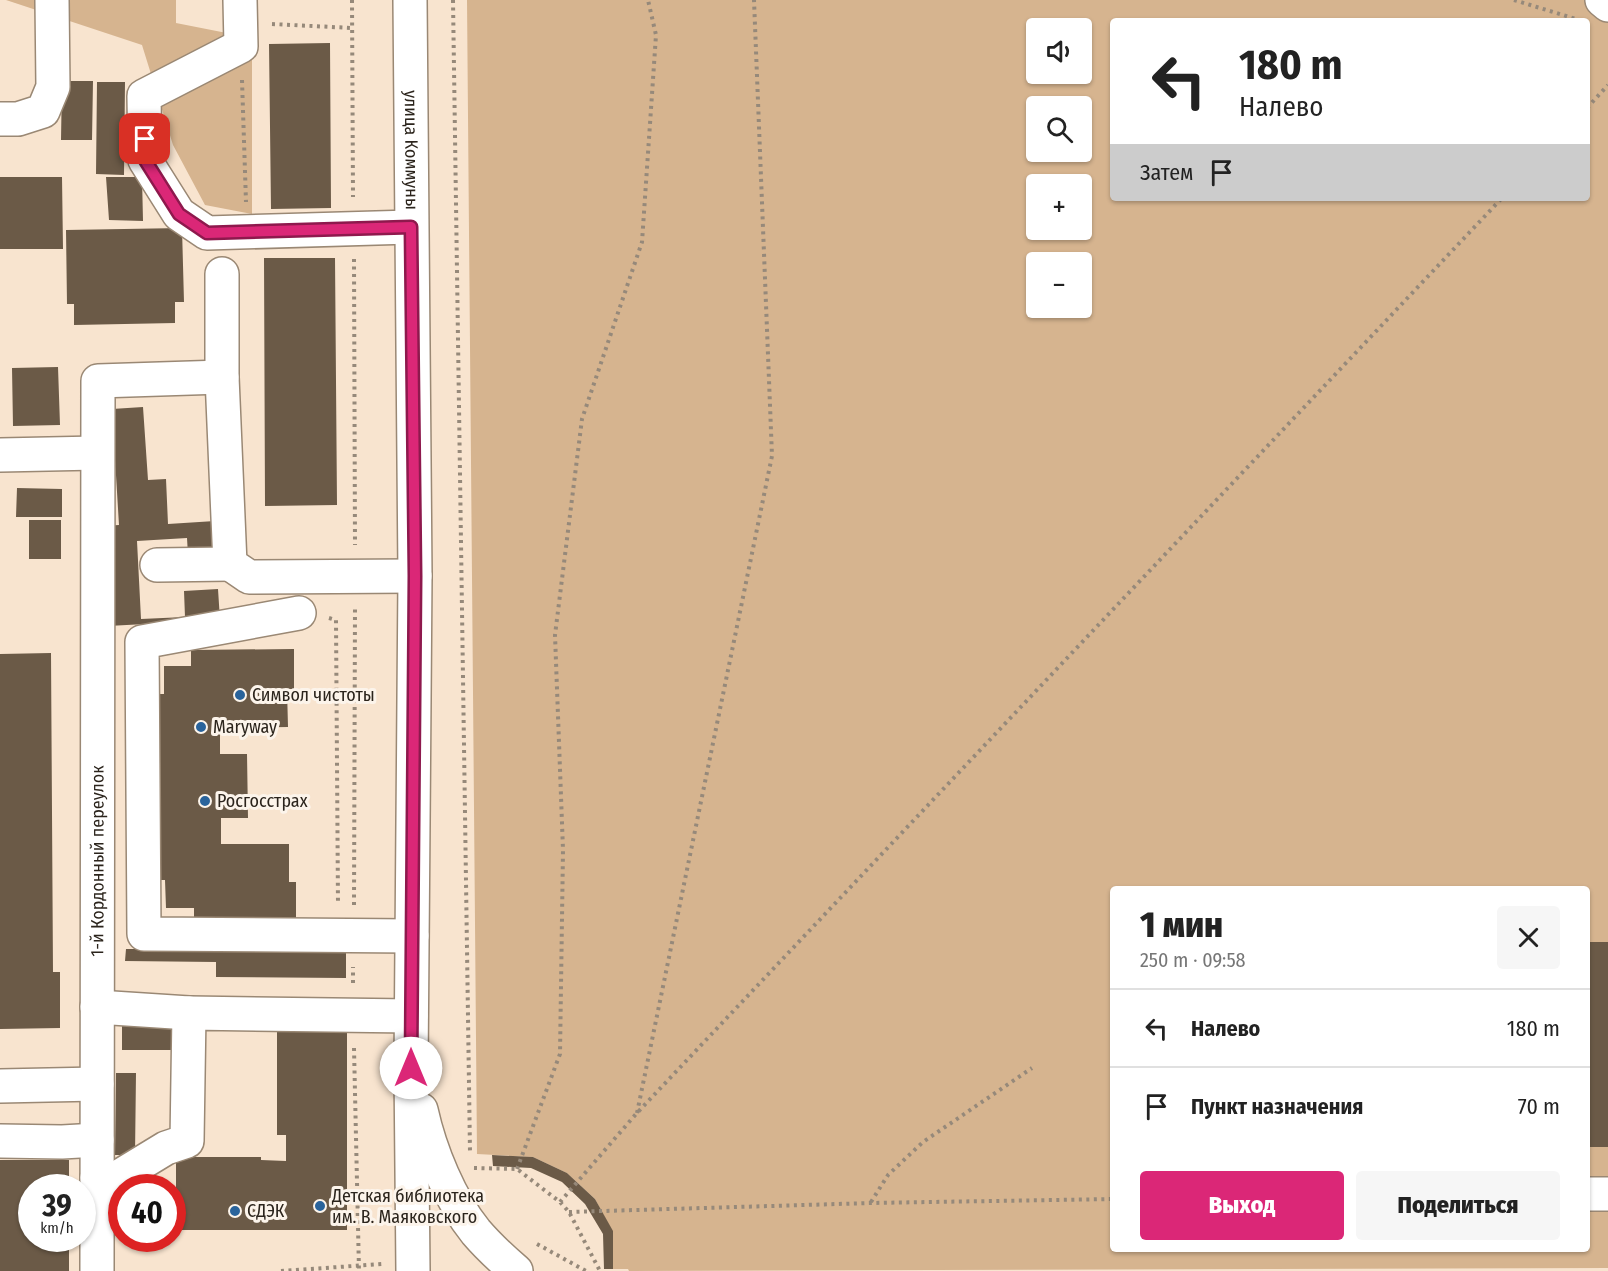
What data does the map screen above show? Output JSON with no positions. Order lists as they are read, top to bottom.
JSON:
{
  "streets": {
    "street": ["улица Коммуны", "1-й Кордонный переулок"]
  },
  "places": [
    "Символ чистоты",
    "Maryway",
    "Росгосстрах",
    "Детская библиотека им. В. Маяковского",
    "СДЭК"
  ],
  "page": {
    "map_buttons": ["+", "−"],
    "turn": ["180 m", "Налево"],
    "then": "Затем",
    "heading": ["1 мин", "250 m · 09:58"],
    "list": [
      {
        "name": "Налево",
        "value": "180 m"
      },
      {
        "name": "Пункт назначения",
        "value": "70 m"
      }
    ],
    "buttons": ["Выход", "Поделиться"],
    "speed": "39 km/h",
    "limit": "40"
  }
}
